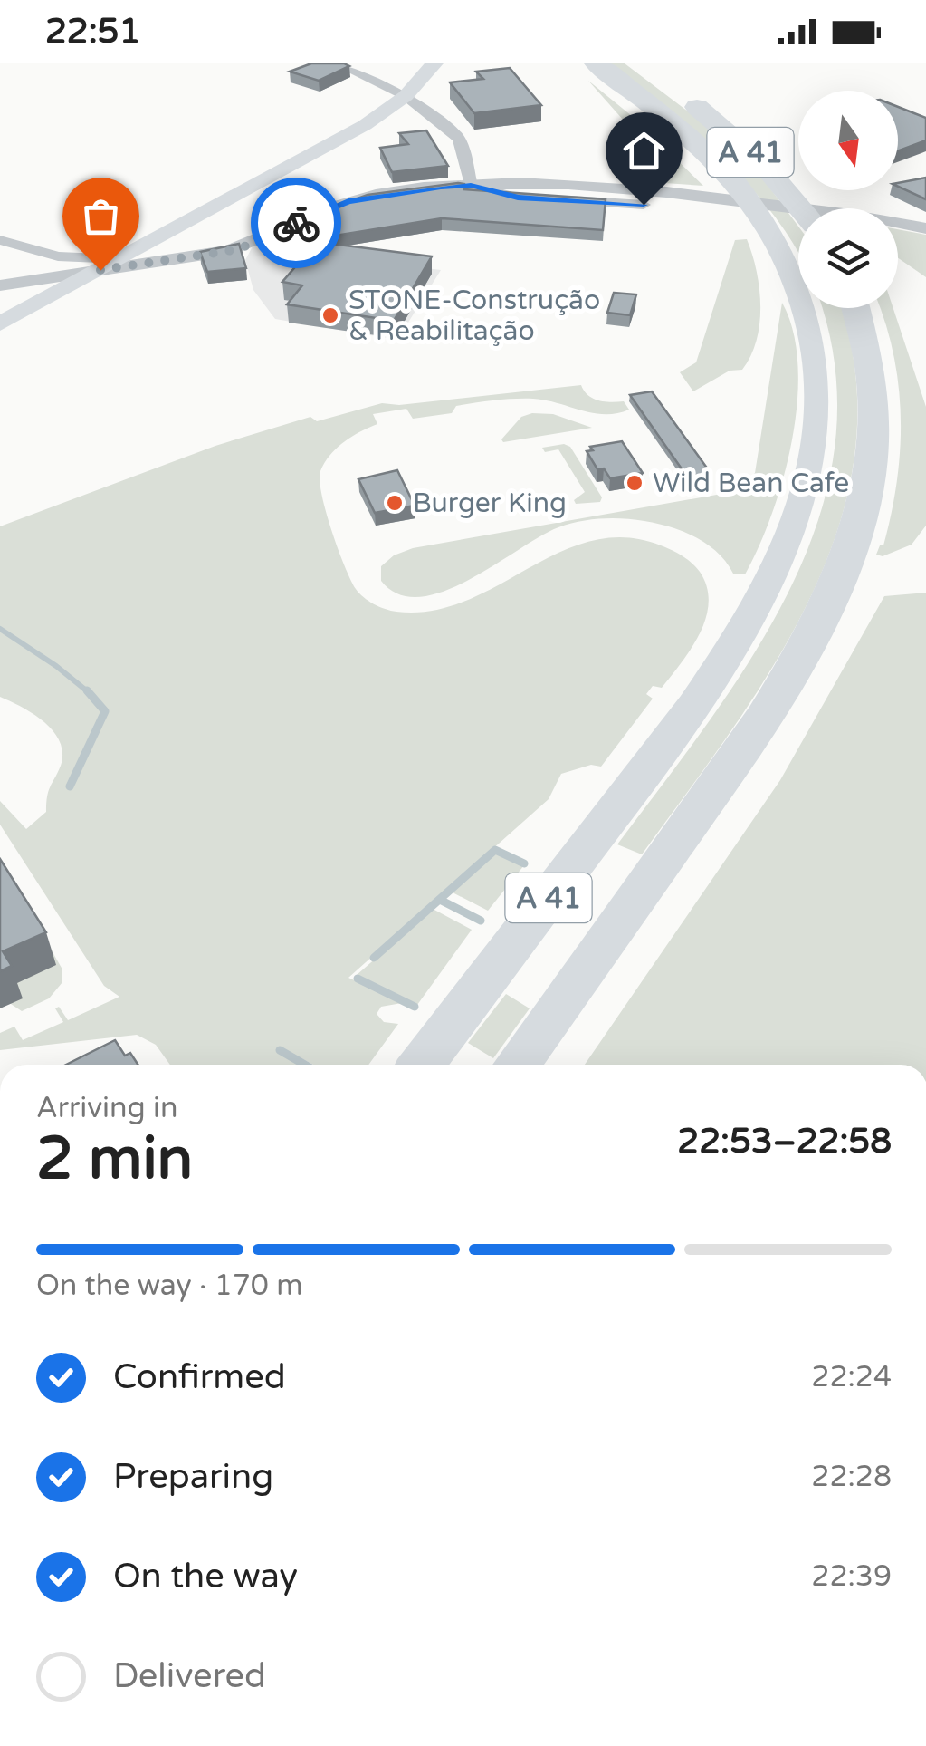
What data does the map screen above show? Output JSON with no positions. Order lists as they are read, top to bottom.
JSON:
{
  "streets": {
    "highway": ["A 41"]
  },
  "places": ["STONE-Construção & Reabilitação", "Wild Bean Cafe", "Burger King"],
  "north": "bottom",
  "page": {
    "status": "22:51",
    "heading": ["2 min", "Arriving in", "22:53–22:58"],
    "bar": "On the way · 170 m",
    "list": [
      ["Confirmed", "22:24"],
      ["Preparing", "22:28"],
      ["On the way", "22:39"],
      "Delivered"
    ]
  }
}
